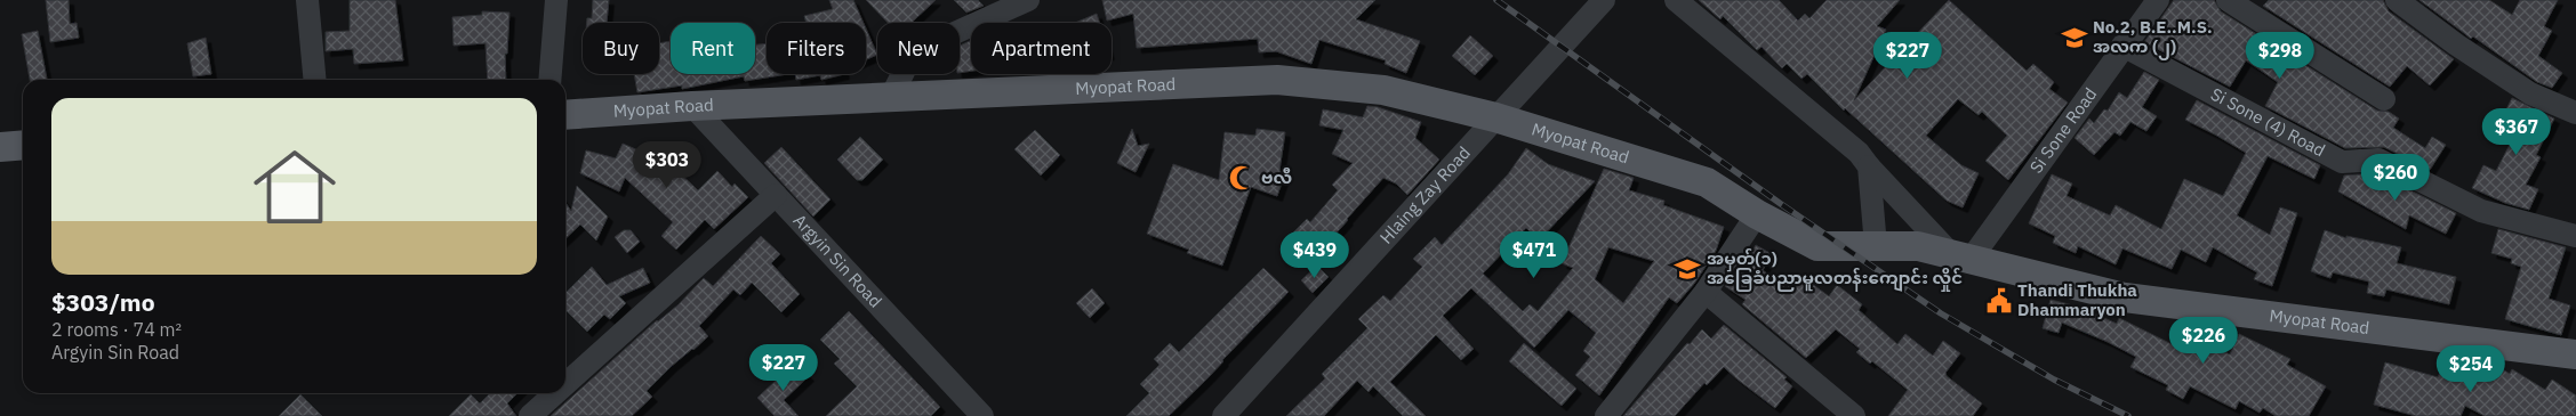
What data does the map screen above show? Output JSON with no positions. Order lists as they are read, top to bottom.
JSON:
{
  "streets": {
    "main road": ["Myopat Road"],
    "street": [
      "Si Sone (4) Road",
      "Si Sone Road",
      "Hlaing Zay Road",
      "Argyin Sin Road"
    ]
  },
  "crossings": [
    ["Myopat Road", "Si Sone Road"],
    ["Myopat Road", "Hlaing Zay Road"],
    ["Myopat Road", "Argyin Sin Road"],
    ["Si Sone (4) Road", "Si Sone Road"]
  ],
  "places": {
    "school or university": ["No.2, B.E..M.S. အလက (၂)", "အမှတ်(၁) အခြေခံပညာမူလတန်းကျောင်း လှိုင်"],
    "mosque": ["ဗလီ"],
    "public building": ["Thandi Thukha Dhammaryon"]
  },
  "page": {
    "chip": [
      "Buy",
      "Rent",
      "Filters",
      "New",
      "Apartment"
    ],
    "price": [
      "$227",
      "$298",
      "$367",
      "$303",
      "$260",
      "$439",
      "$471",
      "$226",
      "$227",
      "$254"
    ],
    "list": [
      {
        "name": "$303/mo",
        "note": "2 rooms · 74 m² · Argyin Sin Road"
      }
    ]
  }
}
